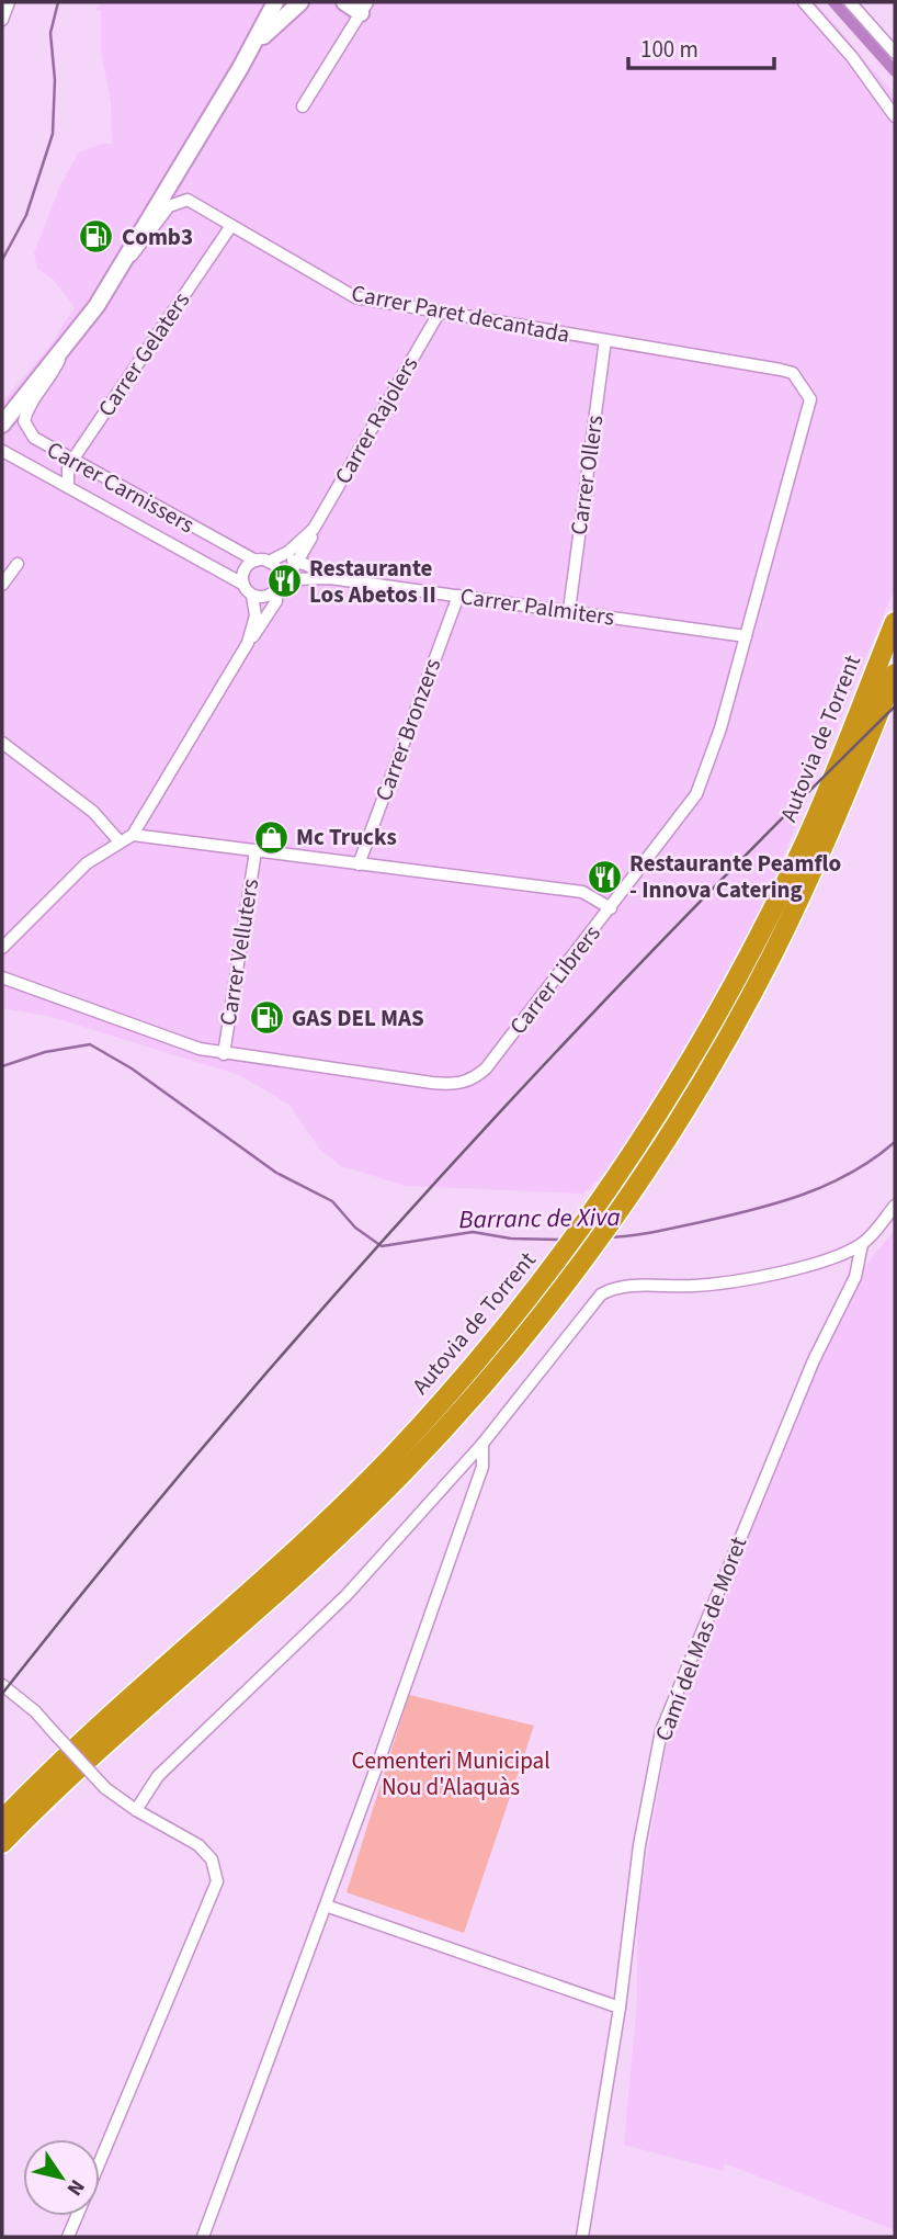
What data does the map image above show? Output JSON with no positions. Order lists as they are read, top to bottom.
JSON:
{
  "streets": {
    "highway": ["Autovia de Torrent"],
    "street": [
      "Carrer Paret decantada",
      "Carrer Gelaters",
      "Carrer Rajolers",
      "Carrer Ollers",
      "Carrer Carnissers",
      "Carrer Palmiters",
      "Carrer Bronzers",
      "Carrer Velluters",
      "Carrer Librers",
      "Camí del Mas de Moret"
    ]
  },
  "crossings": [
    ["Carrer Paret decantada", "Carrer Gelaters"],
    ["Carrer Paret decantada", "Carrer Rajolers"],
    ["Carrer Paret decantada", "Carrer Ollers"],
    ["Carrer Paret decantada", "Carrer Librers"],
    ["Carrer Gelaters", "Carrer Carnissers"],
    ["Carrer Rajolers", "Carrer Carnissers"],
    ["Carrer Rajolers", "Carrer Palmiters"],
    ["Carrer Ollers", "Carrer Palmiters"],
    ["Carrer Carnissers", "Carrer Palmiters"],
    ["Carrer Palmiters", "Carrer Bronzers"],
    ["Carrer Palmiters", "Carrer Librers"],
    ["Carrer Velluters", "Carrer Librers"]
  ],
  "water": ["Barranc de Xiva"],
  "parks": ["Cementeri Municipal Nou d'Alaquàs"],
  "places": {
    "fuel station": ["Comb3", "GAS DEL MAS"],
    "restaurant": ["Restaurante Los Abetos II", "Restaurante Peamflo - Innova Catering"],
    "shop": ["Mc Trucks"]
  },
  "scale_bar": "100 m",
  "north": "bottom right"
}
